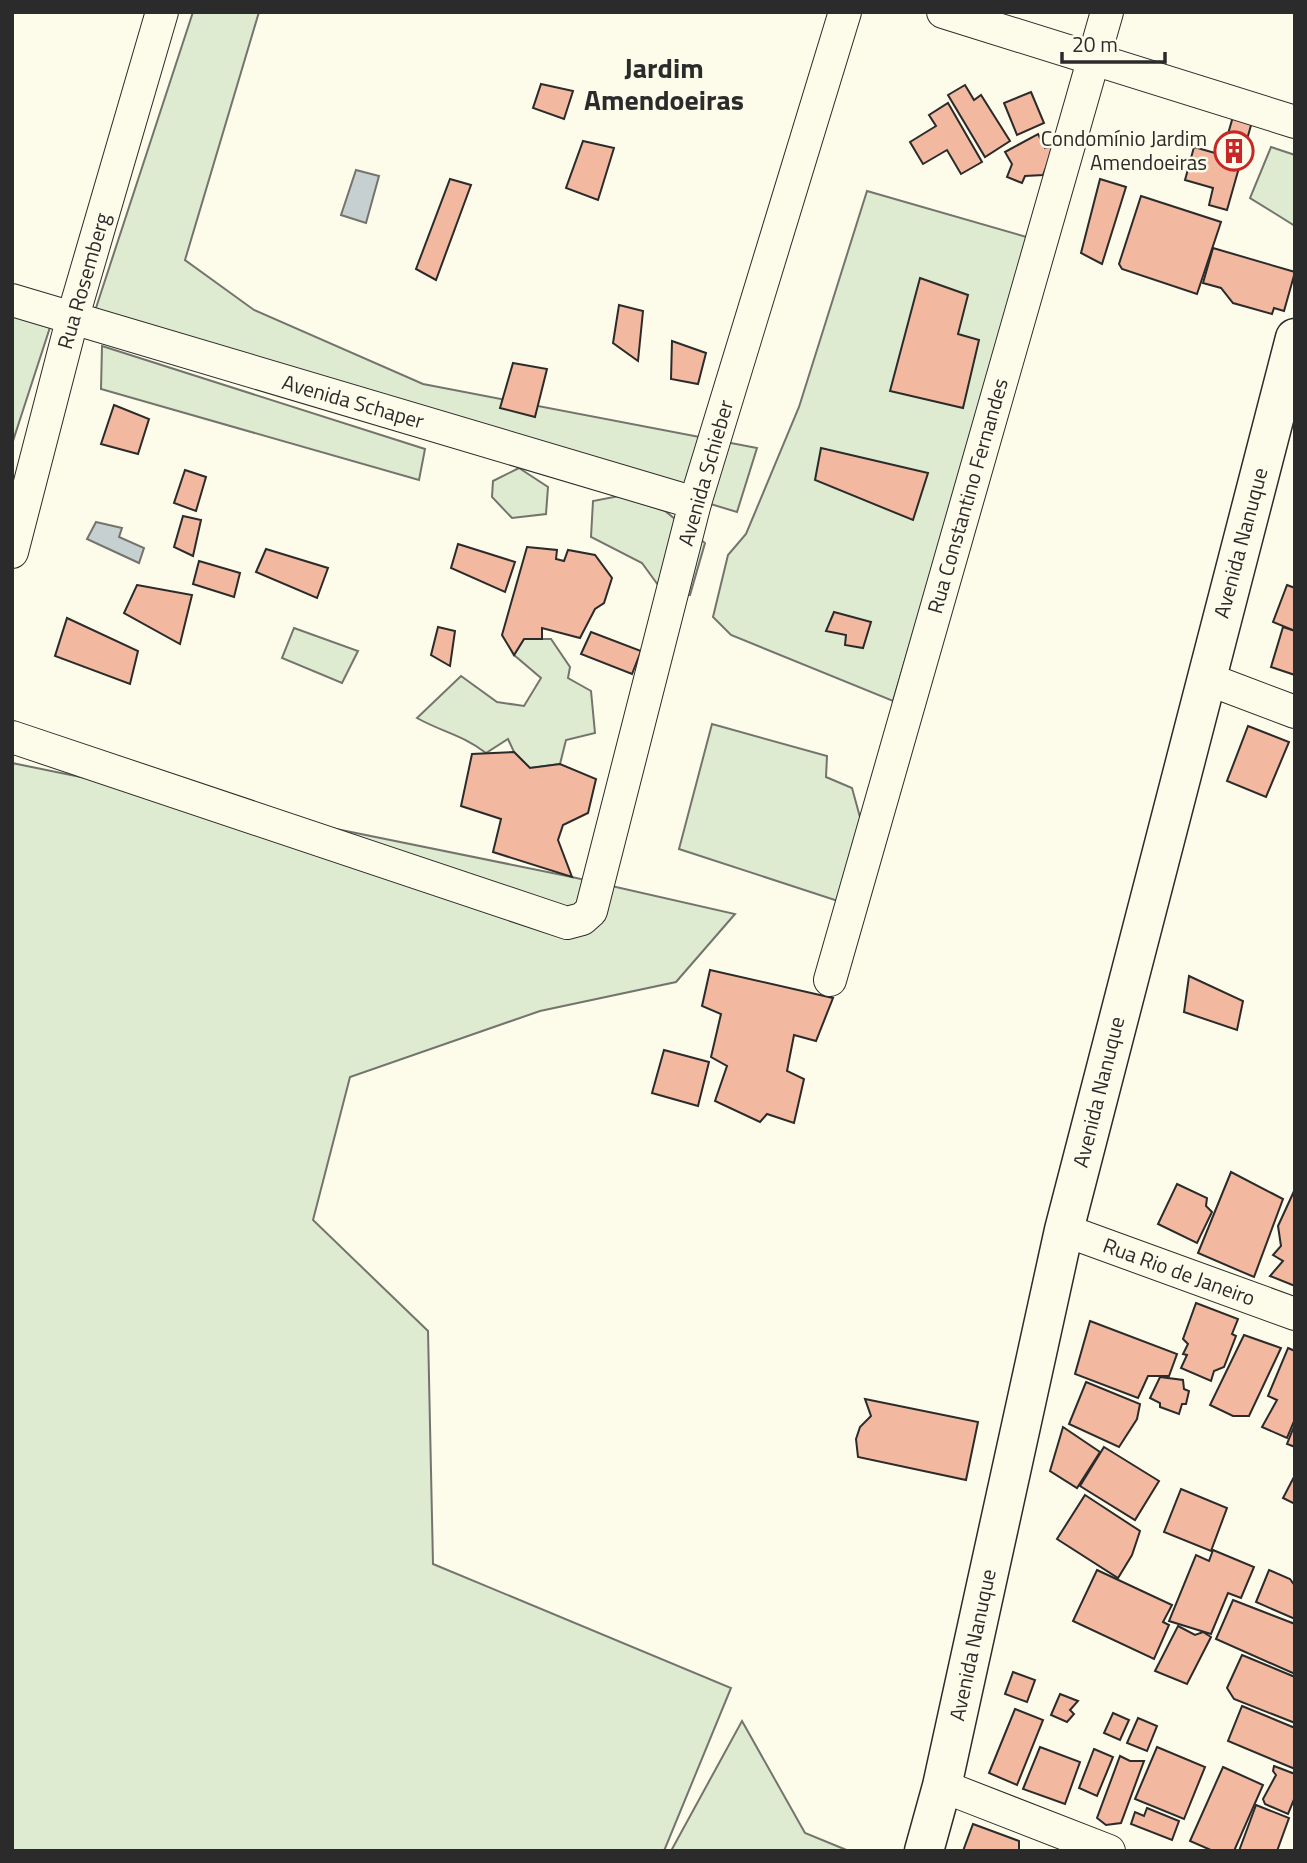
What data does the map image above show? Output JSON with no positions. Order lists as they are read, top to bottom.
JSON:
{
  "streets": {
    "main road": ["Avenida Nanuque"],
    "street": [
      "Rua Rosemberg",
      "Avenida Schaper",
      "Avenida Schieber",
      "Rua Constantino Fernandes",
      "Rua Rio de Janeiro"
    ]
  },
  "crossings": [
    ["Rua Rosemberg", "Avenida Schaper"],
    ["Avenida Schaper", "Avenida Schieber"],
    ["Avenida Nanuque", "Rua Rio de Janeiro"]
  ],
  "districts": ["Jardim Amendoeiras"],
  "places": {
    "building": ["Condomínio Jardim Amendoeiras"]
  },
  "scale_bar": "20 m"
}
